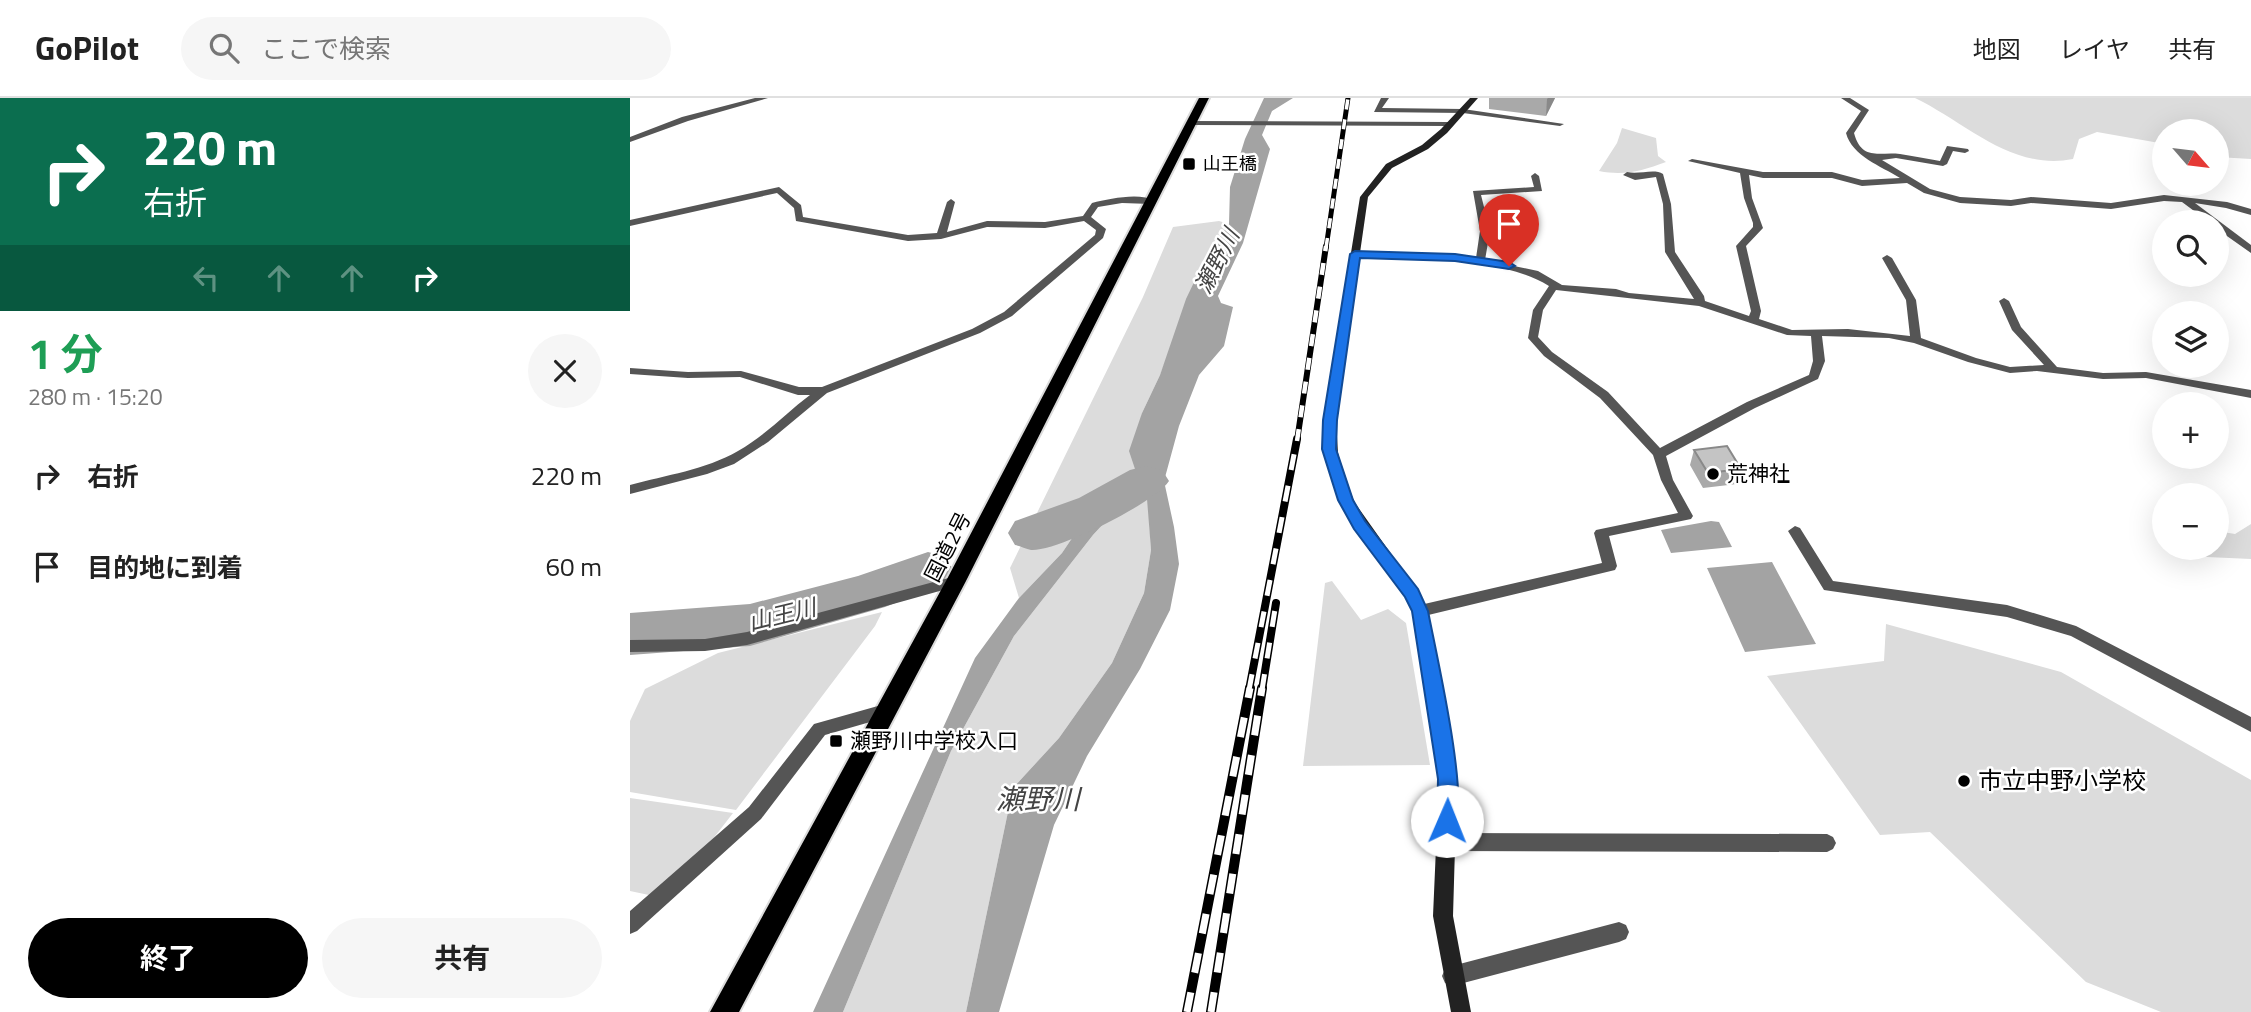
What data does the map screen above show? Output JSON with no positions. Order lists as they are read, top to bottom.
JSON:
{
  "streets": {
    "highway": ["国道2号"]
  },
  "water": ["瀬野川", "山王川"],
  "places": {
    "transit": ["山王橋", "瀬野川中学校入口"],
    "other": ["荒神社", "市立中野小学校"]
  },
  "north": "bottom right",
  "page": {
    "header": "GoPilot",
    "search": "ここで検索",
    "nav": ["地図", "レイヤ", "共有"],
    "turn": ["220 m", "右折"],
    "map_buttons": ["+", "−"],
    "heading": ["1 分", "280 m · 15:20"],
    "list": [
      {
        "name": "右折",
        "value": "220 m"
      },
      {
        "name": "目的地に到着",
        "value": "60 m"
      }
    ],
    "buttons": ["終了", "共有"]
  }
}
